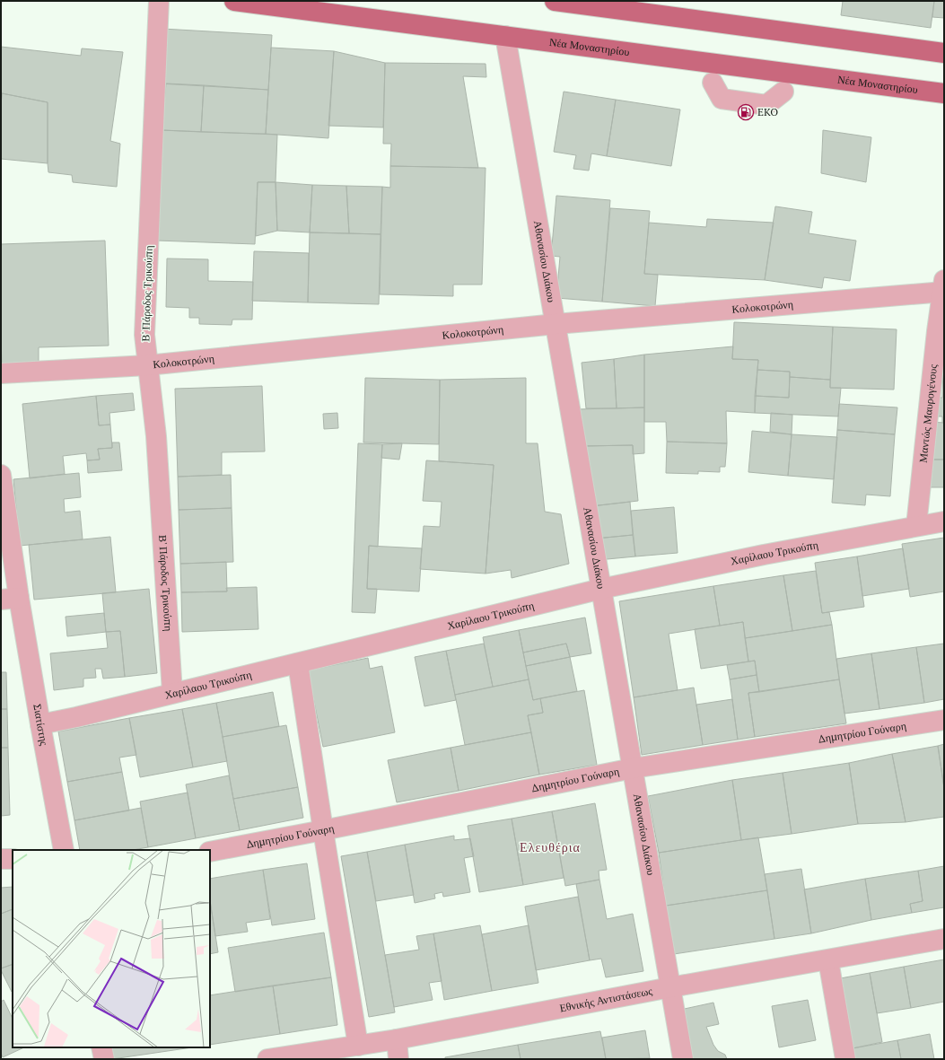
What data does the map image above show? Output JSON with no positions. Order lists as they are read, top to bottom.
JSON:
{
  "streets": {
    "main road": ["Νέα Μοναστηρίου"],
    "street": [
      "Αθανασίου Διάκου",
      "Β' Πάροδος Τρικούπη",
      "Κολοκοτρώνη",
      "Μαντώς Μαυρογένους",
      "Χαρίλαου Τρικούπη",
      "Σιατίστης",
      "Δημητρίου Γούναρη",
      "Εθνικής Αντιστάσεως"
    ]
  },
  "crossings": [
    ["Νέα Μοναστηρίου", "Αθανασίου Διάκου"],
    ["Αθανασίου Διάκου", "Κολοκοτρώνη"],
    ["Αθανασίου Διάκου", "Χαρίλαου Τρικούπη"],
    ["Αθανασίου Διάκου", "Δημητρίου Γούναρη"],
    ["Αθανασίου Διάκου", "Εθνικής Αντιστάσεως"],
    ["Β' Πάροδος Τρικούπη", "Κολοκοτρώνη"],
    ["Β' Πάροδος Τρικούπη", "Χαρίλαου Τρικούπη"],
    ["Κολοκοτρώνη", "Μαντώς Μαυρογένους"],
    ["Μαντώς Μαυρογένους", "Χαρίλαου Τρικούπη"],
    ["Χαρίλαου Τρικούπη", "Σιατίστης"]
  ],
  "districts": ["Ελευθέρια"],
  "places": {
    "fuel station": ["EKO"]
  }
}
